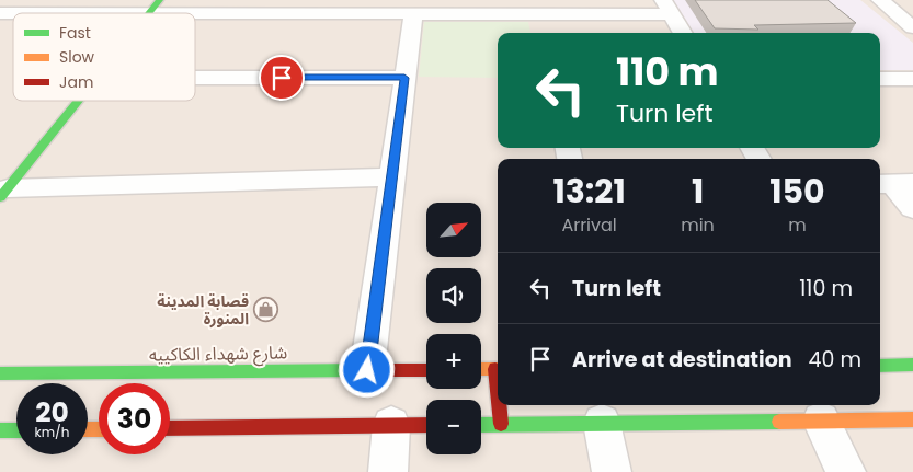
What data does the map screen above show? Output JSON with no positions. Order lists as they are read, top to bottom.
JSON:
{
  "streets": {
    "main road": ["شارع شهداء الكاكييه"]
  },
  "places": {
    "shop": ["قصابة المدينة المنورة"]
  },
  "legend": ["Fast", "Slow", "Jam"],
  "north": "top right",
  "page": {
    "turn": ["110 m", "Turn left"],
    "eta": [
      "13:21",
      "Arrival",
      "1",
      "min",
      "150",
      "m"
    ],
    "map_buttons": ["+", "−"],
    "list": [
      {
        "name": "Turn left",
        "value": "110 m"
      },
      {
        "name": "Arrive at destination",
        "value": "40 m"
      }
    ],
    "speed": "20 km/h",
    "limit": "30"
  }
}
